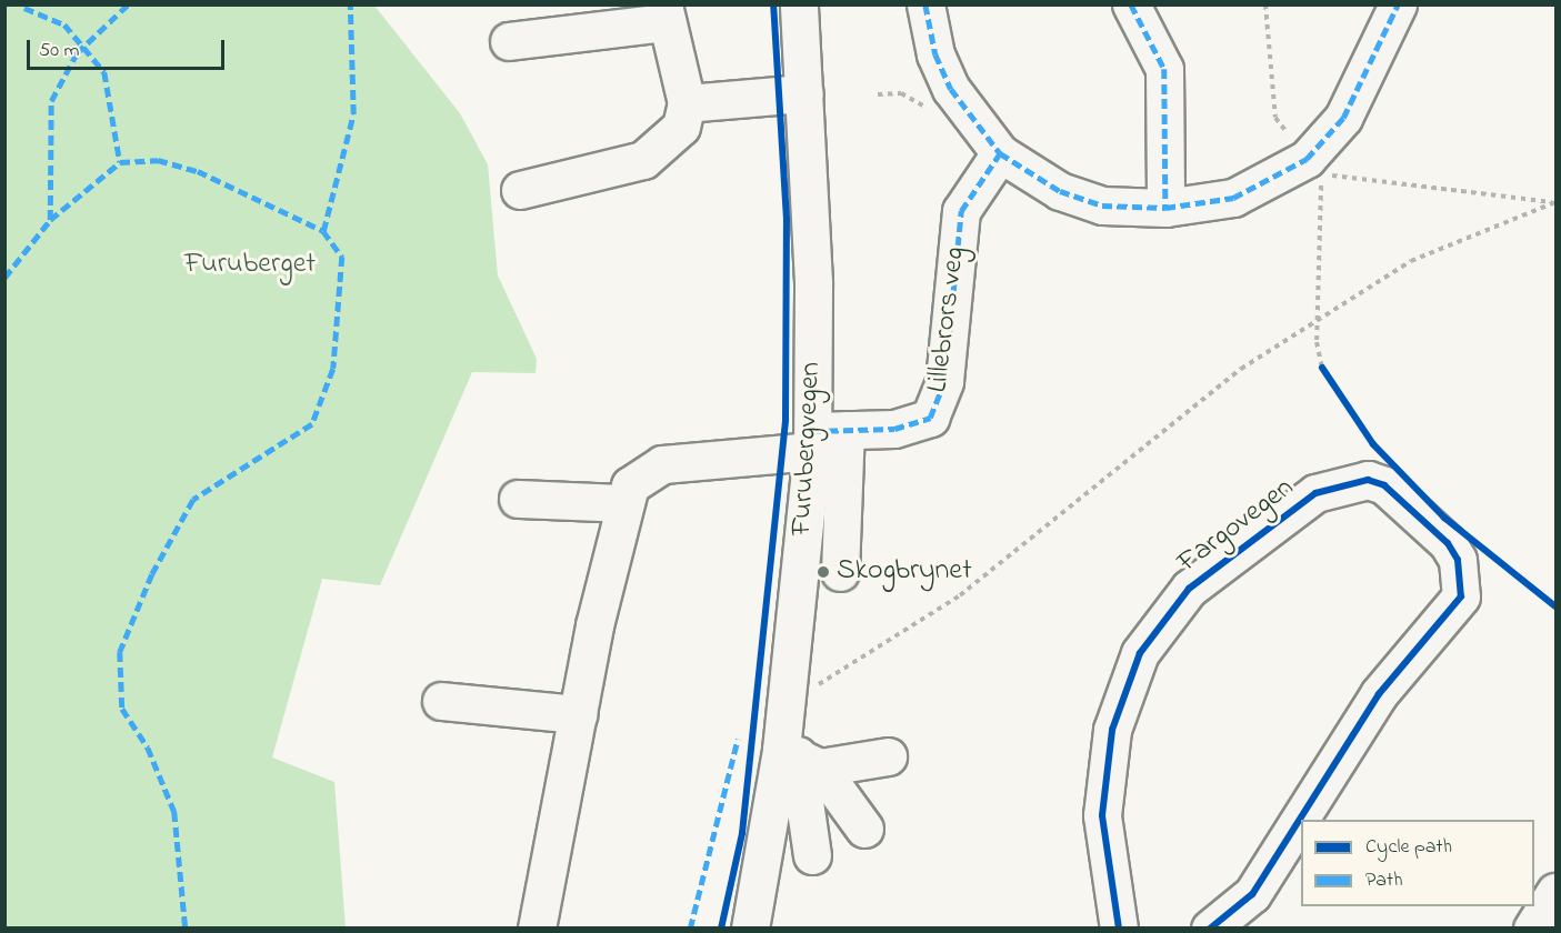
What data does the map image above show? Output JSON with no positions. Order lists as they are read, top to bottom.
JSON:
{
  "streets": {
    "street": ["Lillebrors veg", "Furubergvegen", "Fargovegen"]
  },
  "crossings": [
    ["Lillebrors veg", "Furubergvegen"]
  ],
  "parks": ["Furuberget"],
  "places": ["Skogbrynet"],
  "legend": ["Cycle path", "Path"],
  "scale_bar": "50 m"
}
